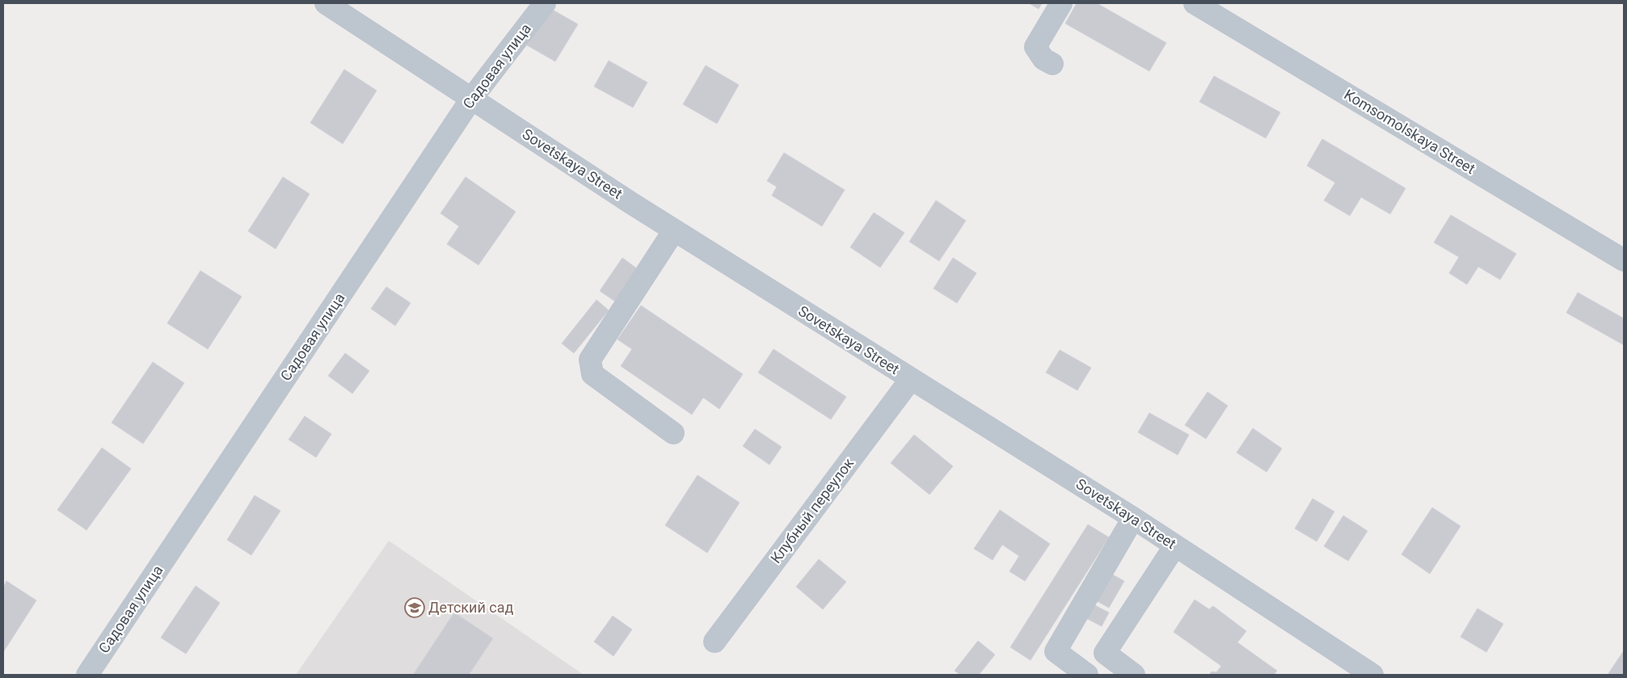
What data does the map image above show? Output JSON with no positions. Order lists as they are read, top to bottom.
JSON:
{
  "streets": {
    "street": [
      "Садовая улица",
      "Komsomolskaya Street",
      "Sovetskaya Street",
      "Клубный переулок"
    ]
  },
  "crossings": [
    ["Садовая улица", "Sovetskaya Street"],
    ["Sovetskaya Street", "Клубный переулок"]
  ],
  "places": {
    "school or university": ["Детский сад"]
  }
}
